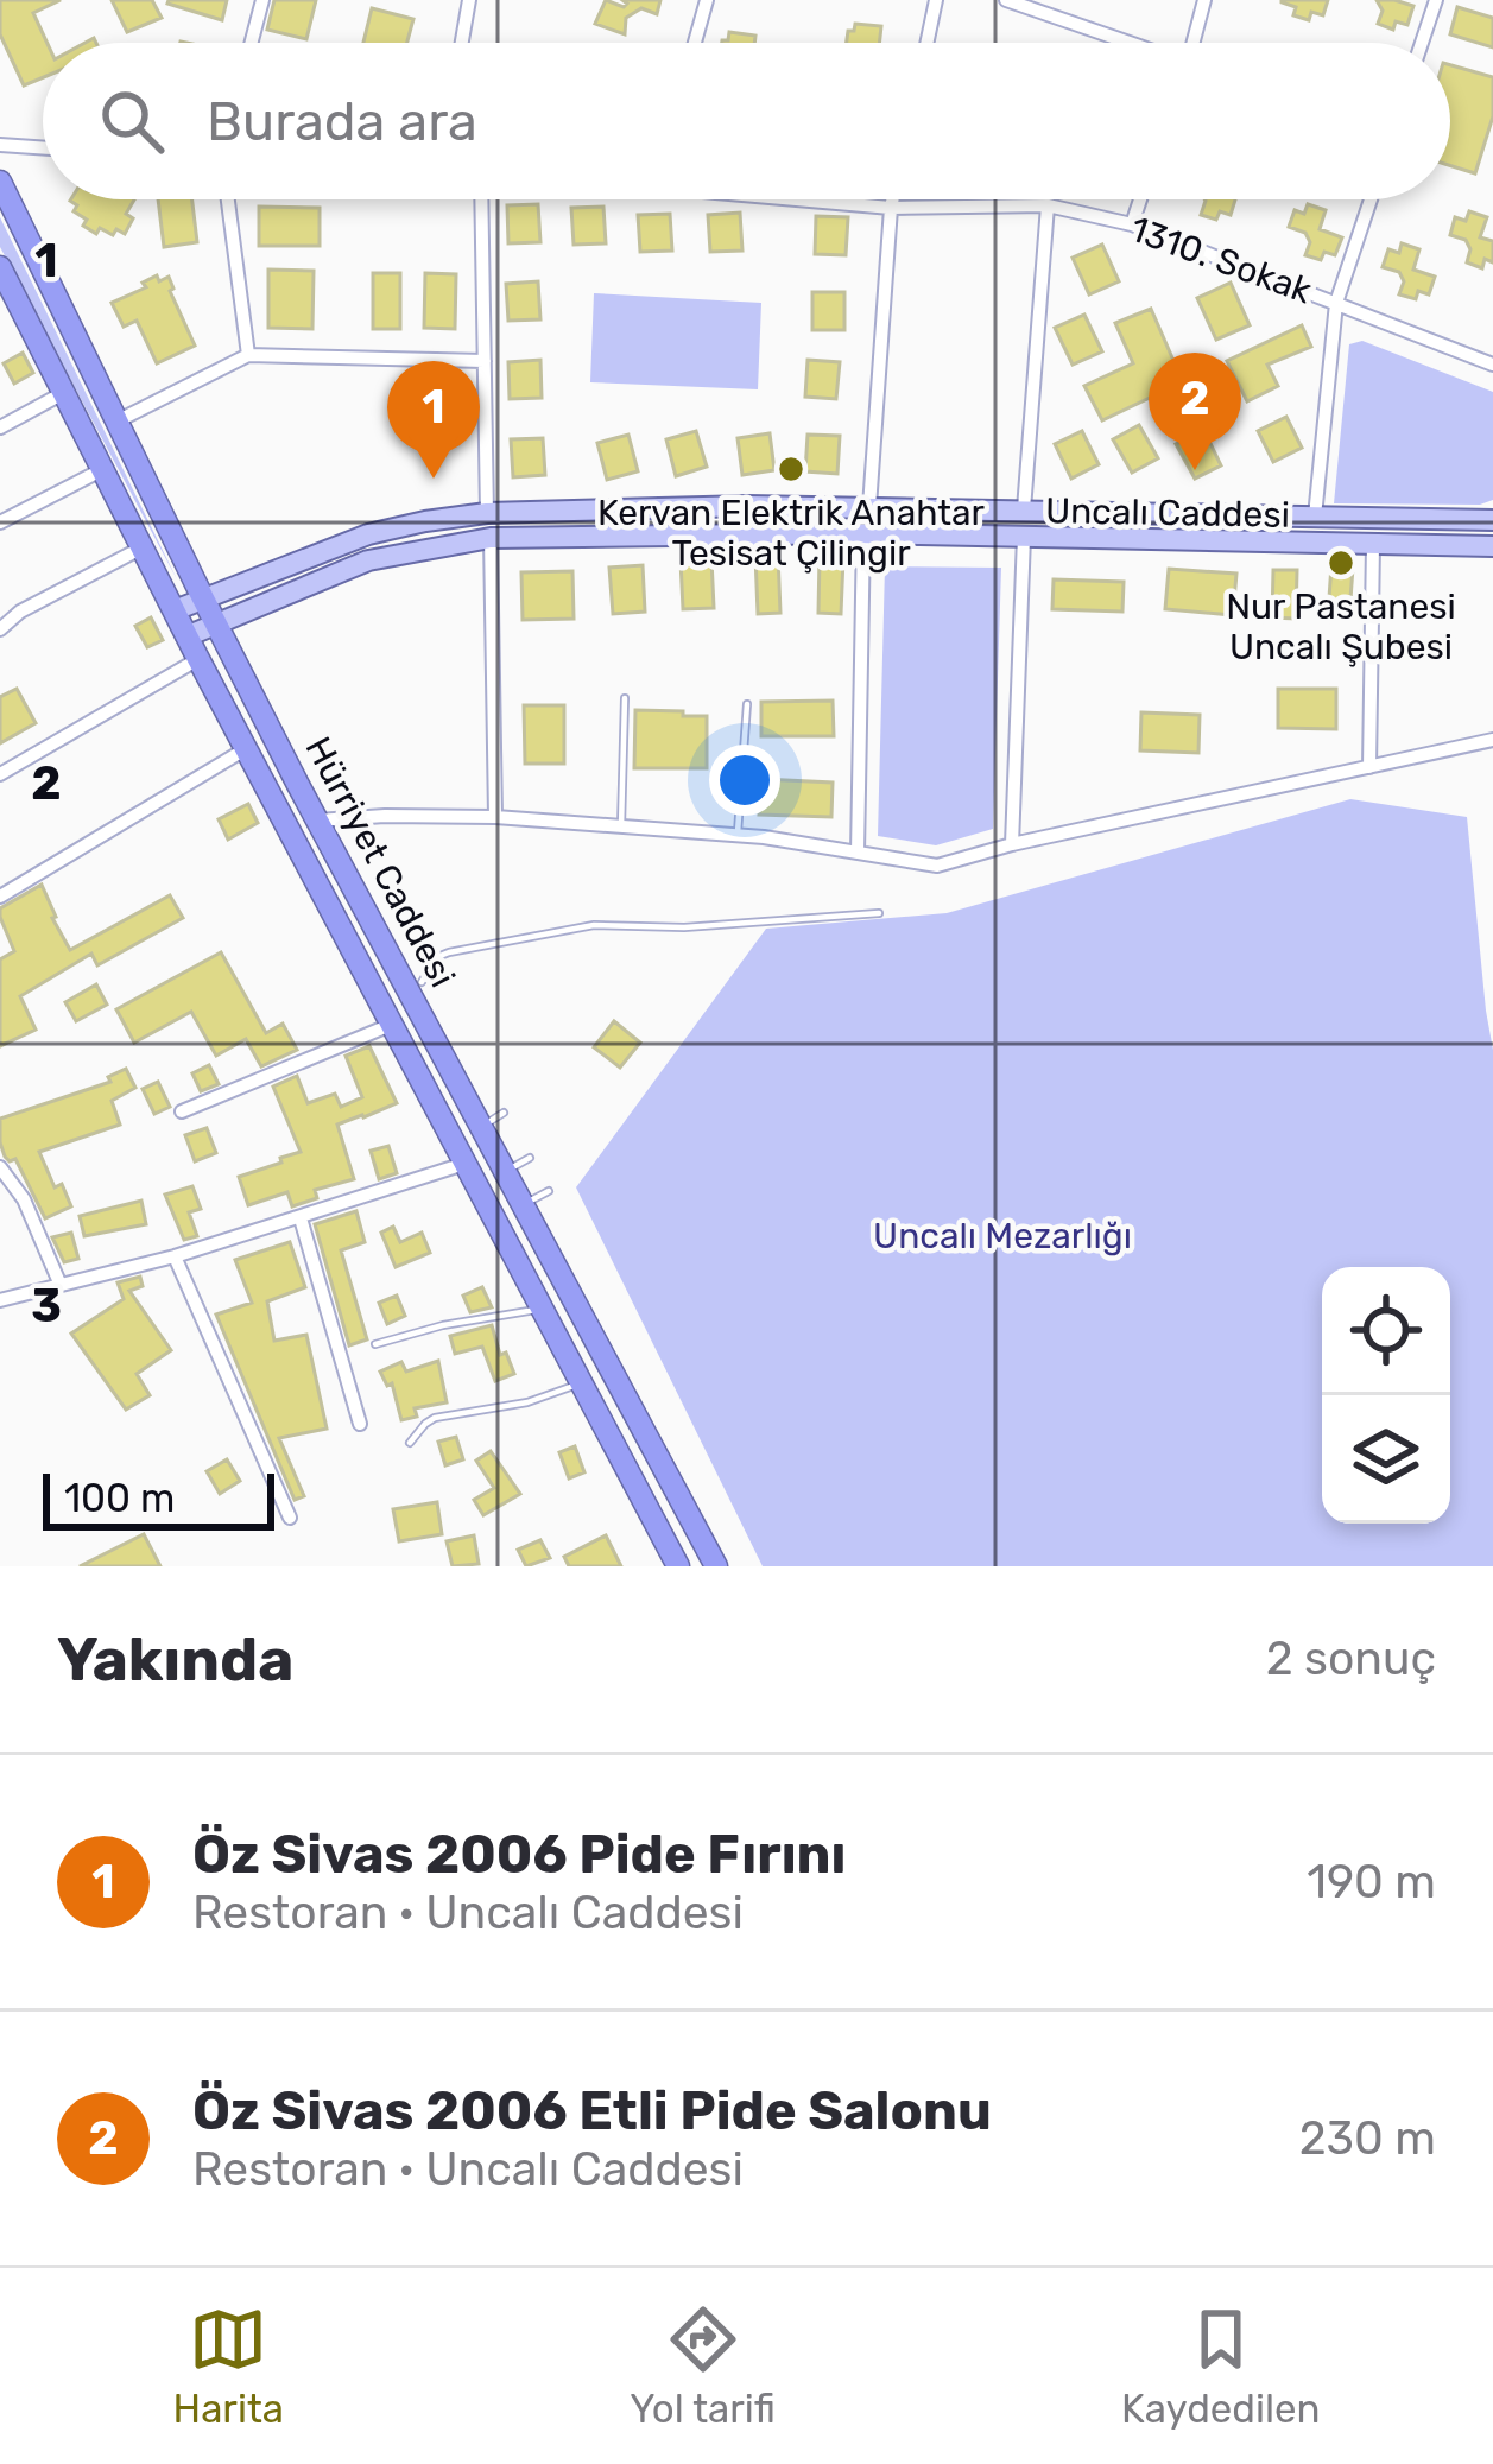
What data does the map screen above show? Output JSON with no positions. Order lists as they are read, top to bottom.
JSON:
{
  "streets": {
    "highway": ["Hürriyet Caddesi"],
    "main road": ["Uncalı Caddesi"],
    "street": ["1310. Sokak"]
  },
  "crossings": [
    ["Uncalı Caddesi", "Hürriyet Caddesi"]
  ],
  "parks": ["Uncalı Mezarlığı"],
  "places": ["Kervan Elektrik Anahtar Tesisat Çilingir", "Nur Pastanesi Uncalı Şubesi"],
  "scale_bar": "100 m",
  "page": {
    "search": "Burada ara",
    "pins": ["2", "1"],
    "scale": "100 m",
    "heading": ["Yakında", "2 sonuç"],
    "list": [
      {
        "mark": "1",
        "name": "Öz Sivas 2006 Pide Fırını",
        "note": "Restoran · Uncalı Caddesi",
        "value": "190 m"
      },
      {
        "mark": "2",
        "name": "Öz Sivas 2006 Etli Pide Salonu",
        "note": "Restoran · Uncalı Caddesi",
        "value": "230 m"
      }
    ],
    "nav": ["Harita", "Yol tarifi", "Kaydedilen"]
  },
  "grid": {
    "rows": ["1", "2", "3"]
  }
}
